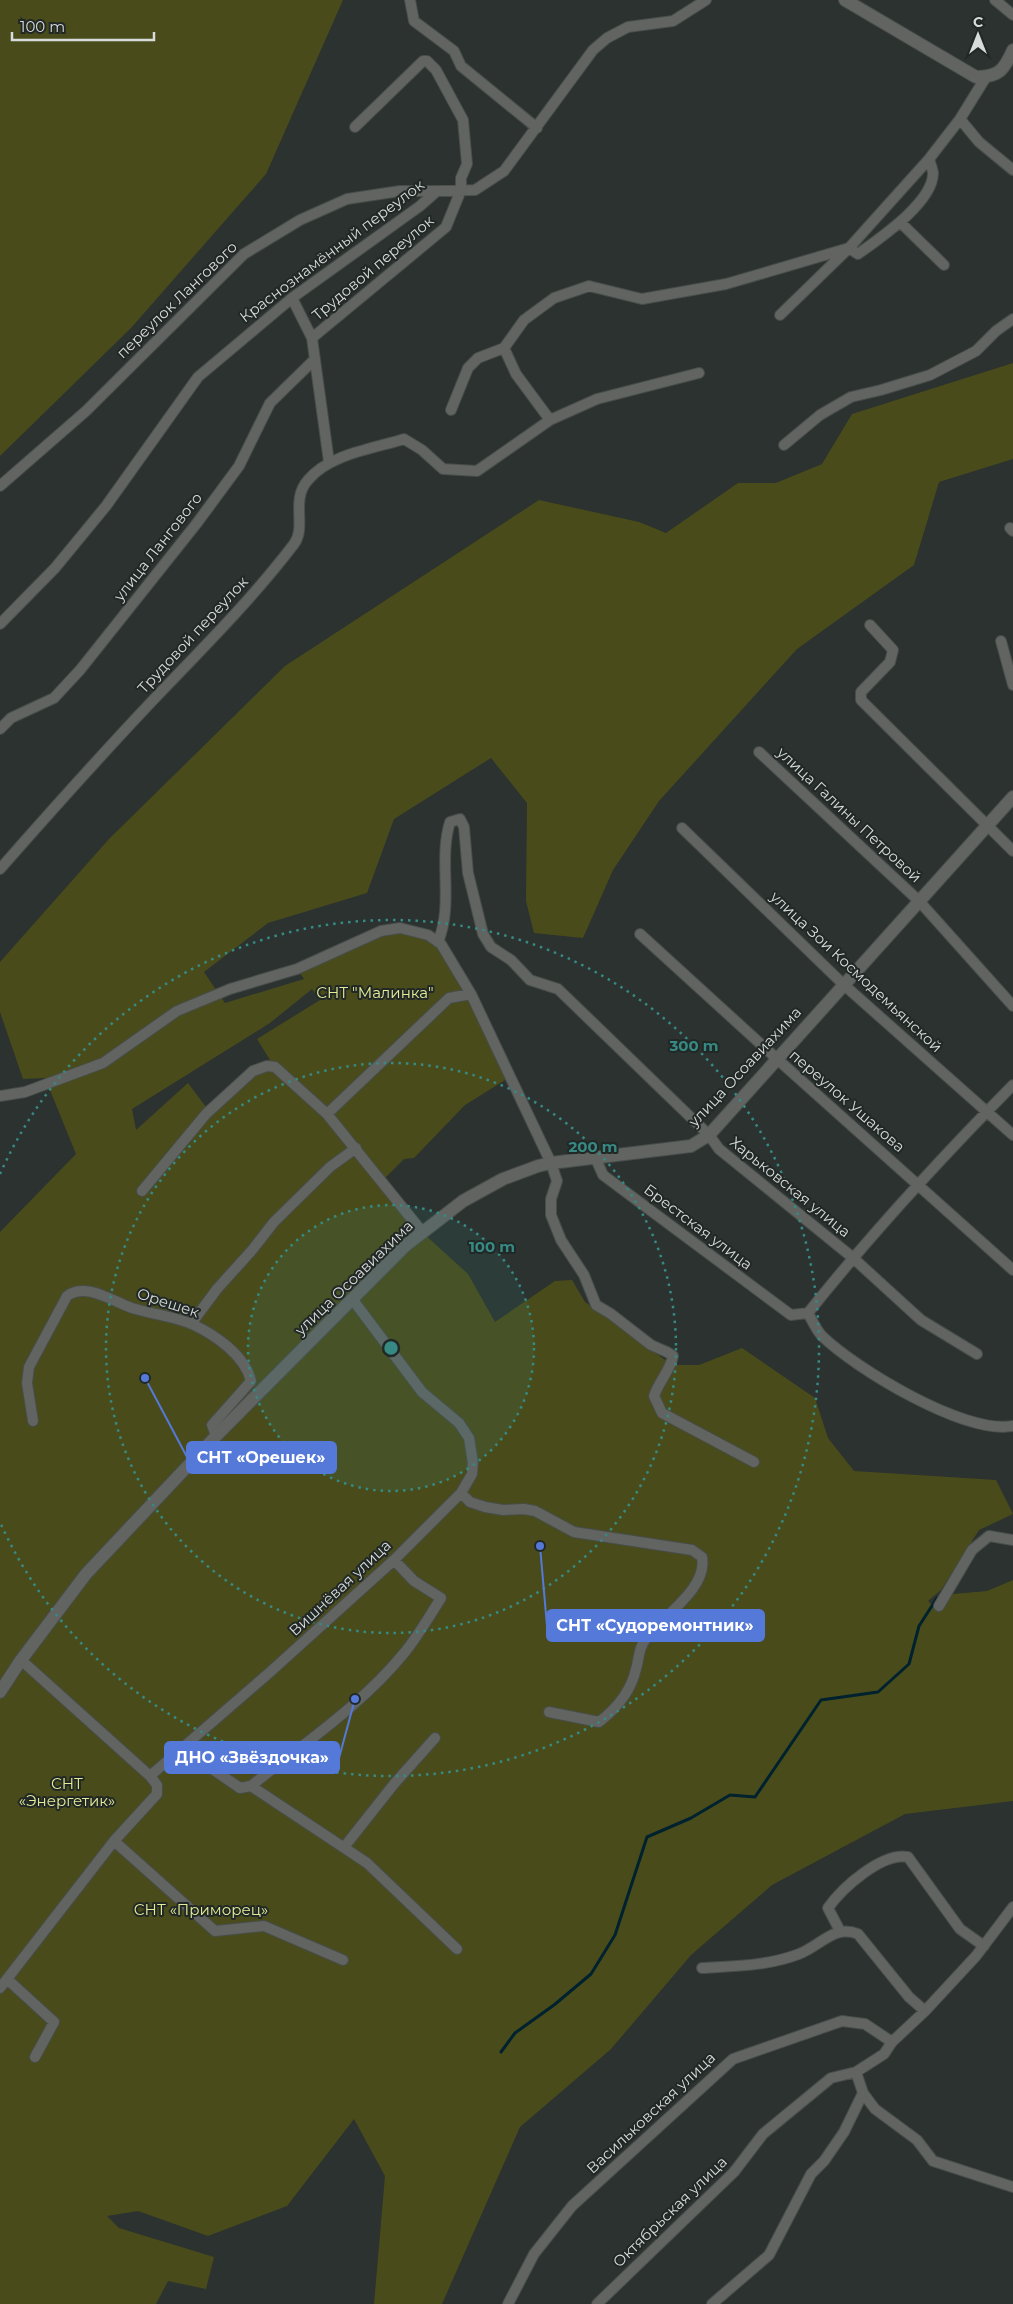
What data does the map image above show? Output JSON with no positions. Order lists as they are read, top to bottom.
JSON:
{
  "streets": {
    "street": [
      "Краснознамённый переулок",
      "Трудовой переулок",
      "переулок Лангового",
      "улица Лангового",
      "улица Галины Петровой",
      "улица Зои Космодемьянской",
      "улица Осоавиахима",
      "переулок Ушакова",
      "Харьковская улица",
      "Брестская улица",
      "Орешек",
      "Вишнёвая улица",
      "Васильковская улица",
      "Октябрьская улица"
    ]
  },
  "crossings": [
    ["Краснознамённый переулок", "Трудовой переулок"],
    ["Краснознамённый переулок", "переулок Лангового"],
    ["улица Галины Петровой", "улица Осоавиахима"],
    ["улица Зои Космодемьянской", "улица Осоавиахима"],
    ["улица Осоавиахима", "переулок Ушакова"],
    ["улица Осоавиахима", "Харьковская улица"],
    ["улица Осоавиахима", "Брестская улица"],
    ["улица Осоавиахима", "Орешек"],
    ["улица Осоавиахима", "Вишнёвая улица"],
    ["Васильковская улица", "Октябрьская улица"]
  ],
  "parks": ["СНТ \"Малинка\"", "СНТ «Энергетик»", "СНТ «Приморец»"],
  "places": ["СНТ «Орешек»", "СНТ «Судоремонтник»", "ДНО «Звёздочка»"],
  "scale_bar": "100 m",
  "north": "top",
  "rings": ["300 m", "200 m", "100 m"]
}
